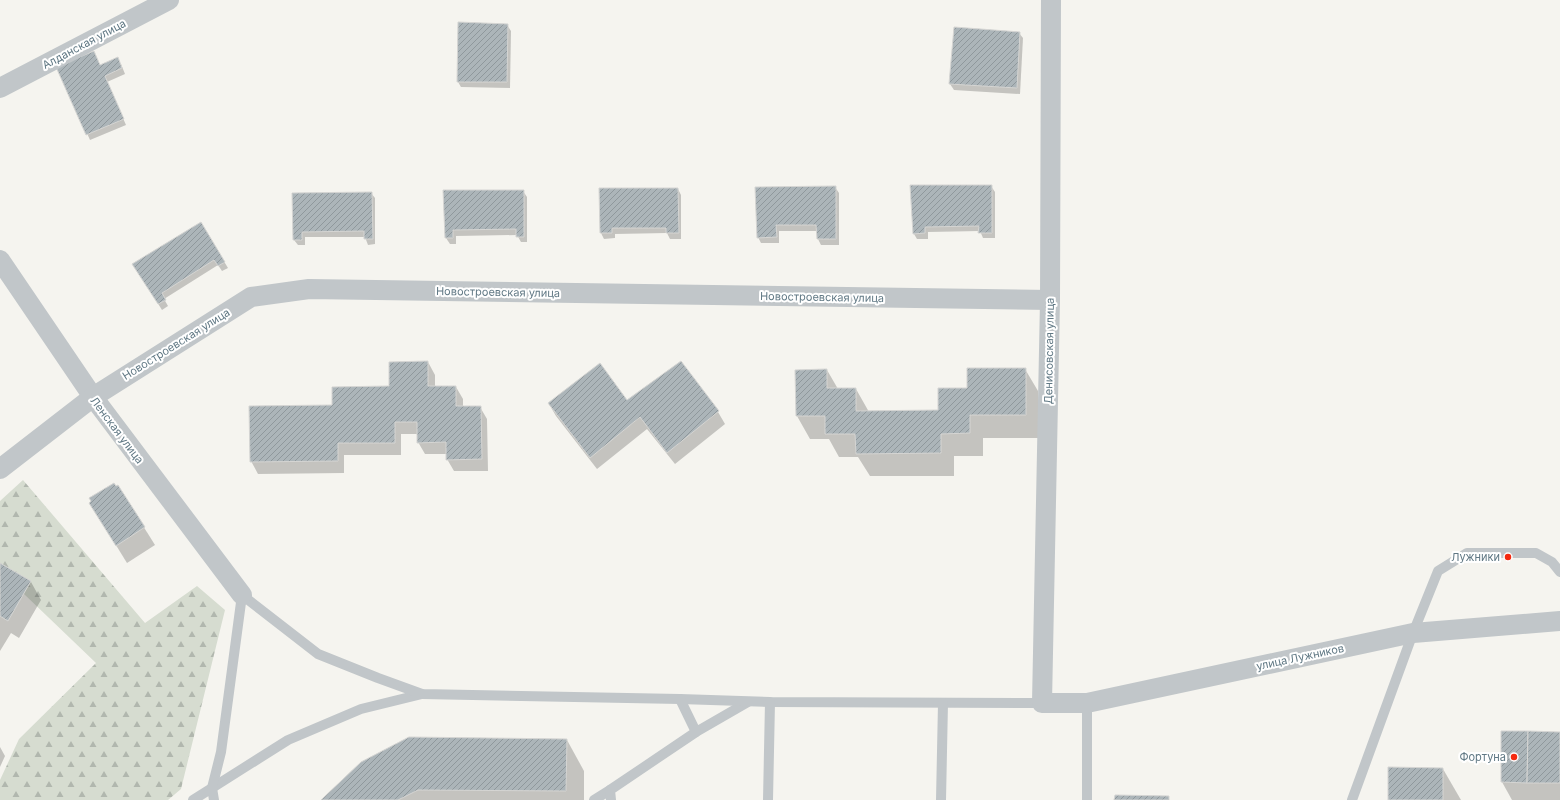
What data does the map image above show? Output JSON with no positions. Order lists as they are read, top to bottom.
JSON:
{
  "streets": {
    "street": [
      "Алданская улица",
      "Новостроевская улица",
      "Денисовская улица",
      "Ленская улица",
      "улица Лужников"
    ]
  },
  "crossings": [
    ["Новостроевская улица", "Денисовская улица"],
    ["Новостроевская улица", "Ленская улица"],
    ["Денисовская улица", "улица Лужников"]
  ],
  "places": ["Лужники", "Фортуна"]
}
